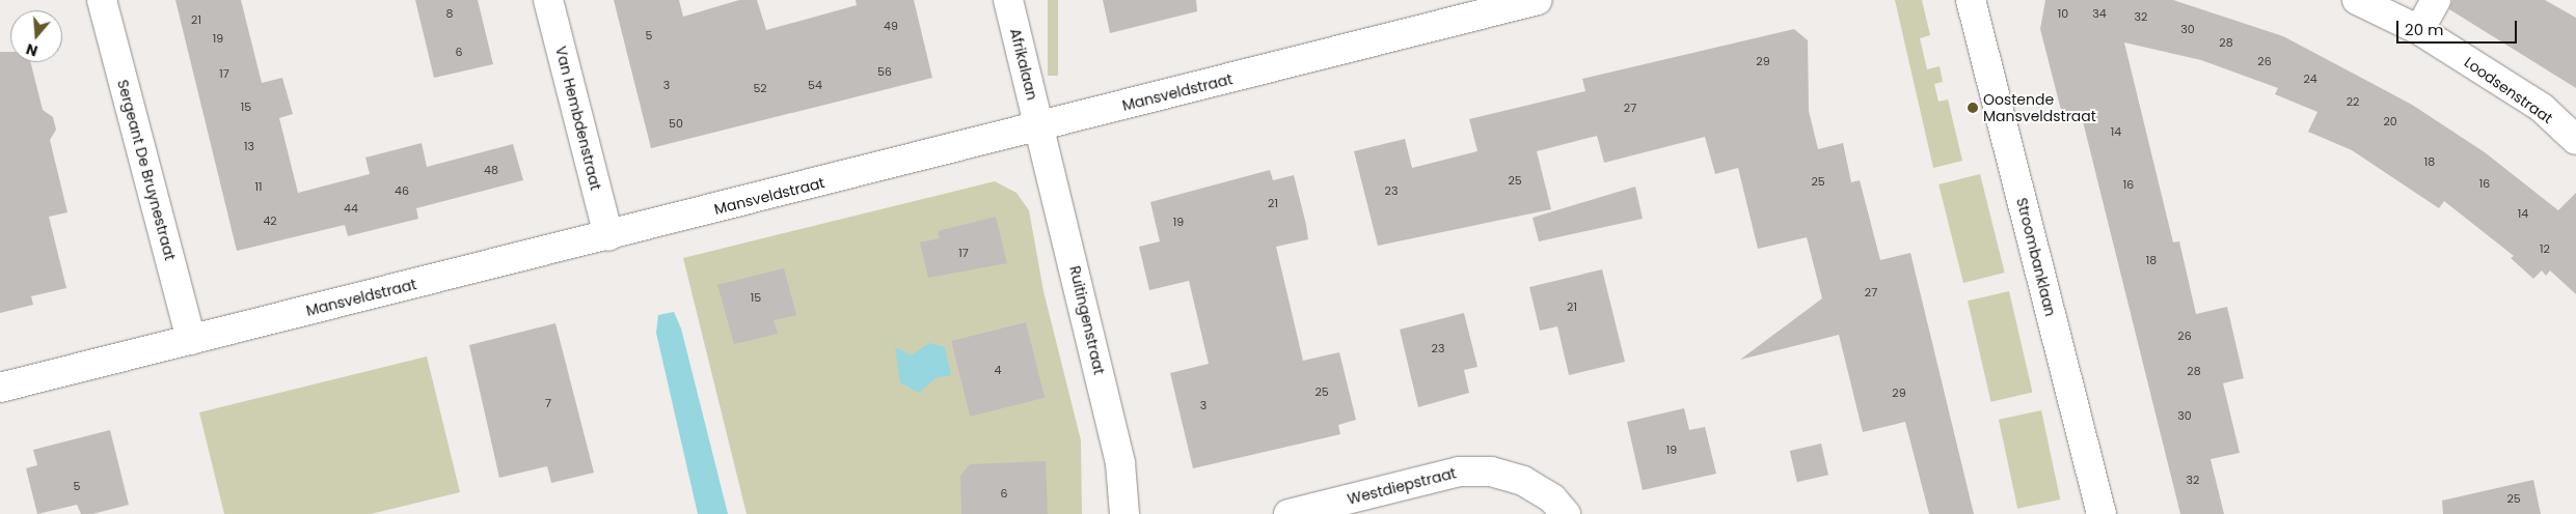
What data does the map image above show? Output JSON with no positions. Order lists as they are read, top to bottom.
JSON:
{
  "streets": {
    "street": [
      "Afrikalaan",
      "Loodsenstraat",
      "Mansveldstraat",
      "Van Hembdenstraat",
      "Sergeant De Bruynestraat",
      "Stroombanklaan",
      "Ruitingenstraat",
      "Westdiepstraat"
    ]
  },
  "crossings": [
    ["Afrikalaan", "Mansveldstraat"],
    ["Afrikalaan", "Ruitingenstraat"],
    ["Mansveldstraat", "Van Hembdenstraat"],
    ["Mansveldstraat", "Sergeant De Bruynestraat"],
    ["Mansveldstraat", "Ruitingenstraat"]
  ],
  "places": ["Oostende Mansveldstraat"],
  "house_numbers": [
    "8",
    "10",
    "34",
    "32",
    "21",
    "49",
    "30",
    "5",
    "19",
    "28",
    "6",
    "29",
    "26",
    "56",
    "17",
    "24",
    "3",
    "54",
    "52",
    "22",
    "15",
    "27",
    "20",
    "50",
    "14",
    "13",
    "18",
    "48",
    "25",
    "25",
    "16",
    "16",
    "11",
    "46",
    "23",
    "21",
    "44",
    "14",
    "42",
    "19",
    "12",
    "17",
    "18",
    "27",
    "15",
    "21",
    "26",
    "23",
    "4",
    "28",
    "25",
    "29",
    "7",
    "3",
    "30",
    "19",
    "32",
    "5",
    "6",
    "25"
  ],
  "scale_bar": "20 m",
  "north": "bottom"
}
